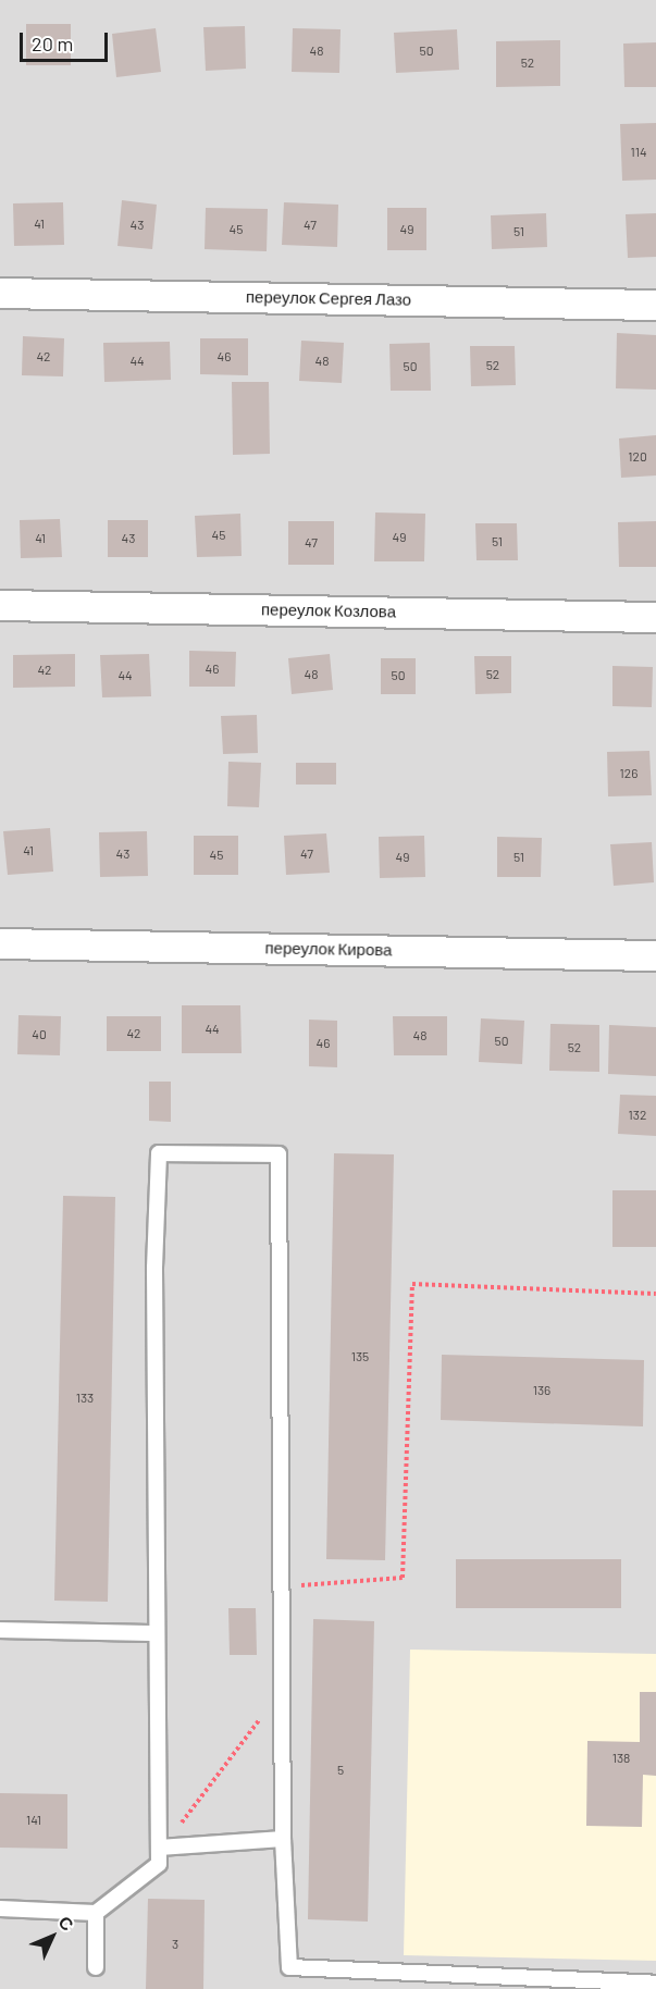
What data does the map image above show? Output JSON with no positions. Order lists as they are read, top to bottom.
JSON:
{
  "streets": {
    "street": ["переулок Сергея Лазо", "переулок Козлова", "переулок Кирова"]
  },
  "house_numbers": [
    "48",
    "50",
    "52",
    "114",
    "41",
    "43",
    "47",
    "45",
    "49",
    "51",
    "42",
    "46",
    "44",
    "48",
    "52",
    "50",
    "120",
    "45",
    "49",
    "41",
    "43",
    "51",
    "47",
    "46",
    "42",
    "48",
    "52",
    "44",
    "50",
    "126",
    "41",
    "43",
    "47",
    "45",
    "49",
    "51",
    "44",
    "42",
    "40",
    "48",
    "50",
    "46",
    "52",
    "132",
    "135",
    "136",
    "133",
    "138",
    "5",
    "141",
    "3"
  ],
  "scale_bar": "20 m",
  "north": "top right"
}
